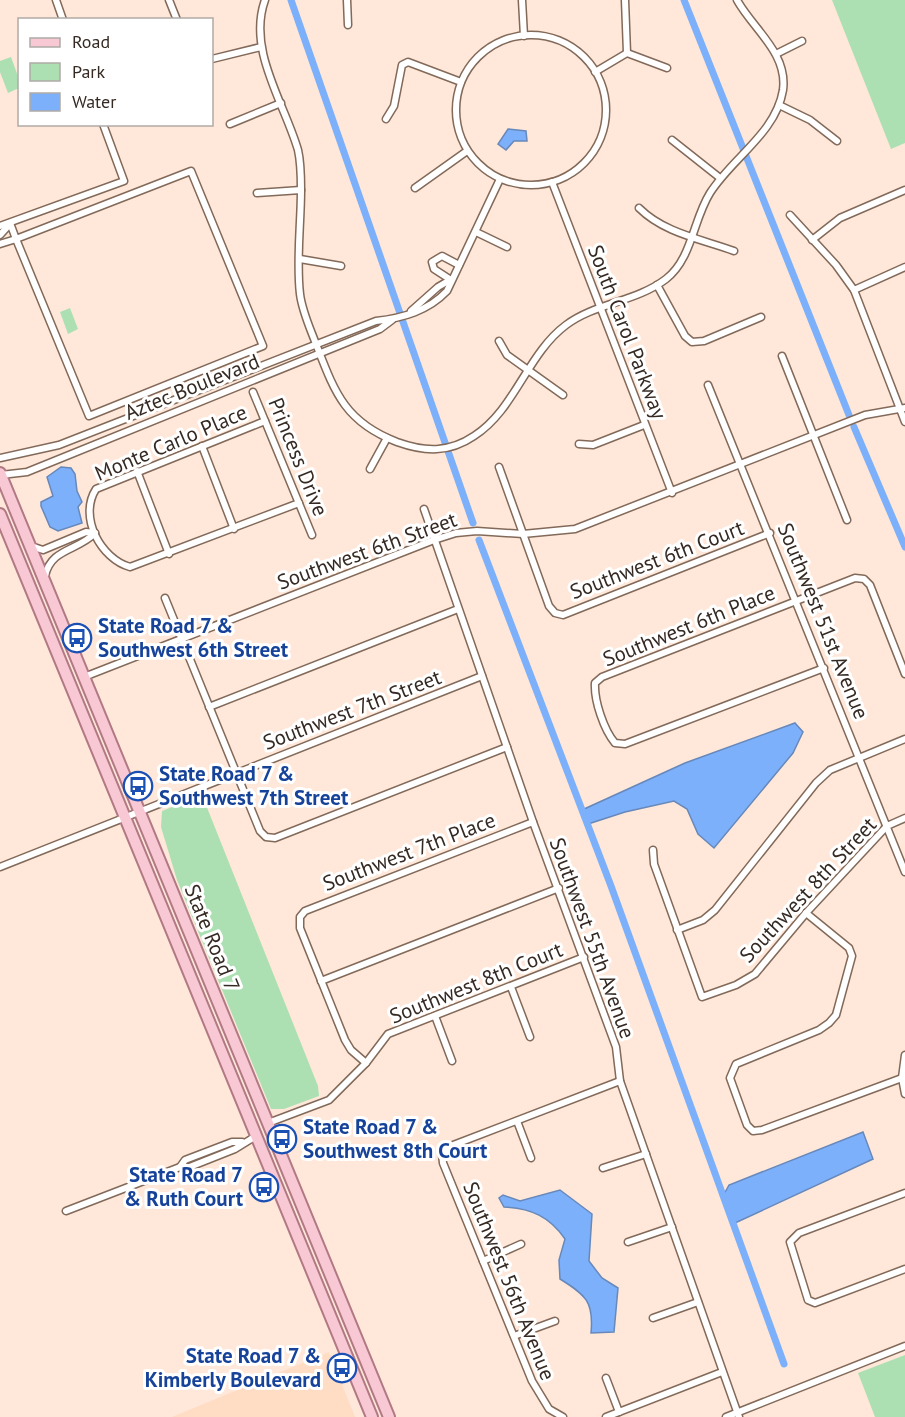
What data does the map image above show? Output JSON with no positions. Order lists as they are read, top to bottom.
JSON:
{
  "streets": {
    "main road": ["State Road 7"],
    "street": [
      "South Carol Parkway",
      "Aztec Boulevard",
      "Monte Carlo Place",
      "Princess Drive",
      "Southwest 6th Street",
      "Southwest 6th Court",
      "Southwest 51st Avenue",
      "Southwest 6th Place",
      "Southwest 7th Street",
      "Southwest 7th Place",
      "Southwest 8th Street",
      "Southwest 55th Avenue",
      "Southwest 8th Court",
      "Southwest 56th Avenue"
    ]
  },
  "crossings": [
    ["South Carol Parkway", "Aztec Boulevard"],
    ["South Carol Parkway", "Southwest 6th Street"],
    ["Aztec Boulevard", "State Road 7"],
    ["Monte Carlo Place", "Princess Drive"],
    ["Southwest 6th Street", "Southwest 6th Court"],
    ["Southwest 6th Street", "Southwest 51st Avenue"],
    ["Southwest 6th Street", "State Road 7"],
    ["Southwest 6th Street", "Southwest 55th Avenue"],
    ["Southwest 6th Court", "Southwest 51st Avenue"],
    ["Southwest 51st Avenue", "Southwest 6th Place"],
    ["Southwest 51st Avenue", "Southwest 8th Street"],
    ["Southwest 7th Street", "State Road 7"],
    ["Southwest 7th Street", "Southwest 55th Avenue"],
    ["Southwest 7th Place", "Southwest 55th Avenue"],
    ["State Road 7", "Southwest 8th Court"],
    ["Southwest 55th Avenue", "Southwest 8th Court"]
  ],
  "places": {
    "bus stop": [
      "State Road 7 & Southwest 6th Street",
      "State Road 7 & Southwest 7th Street",
      "State Road 7 & Southwest 8th Court",
      "State Road 7 & Ruth Court",
      "State Road 7 & Kimberly Boulevard"
    ]
  },
  "legend": ["Road", "Park", "Water"]
}
